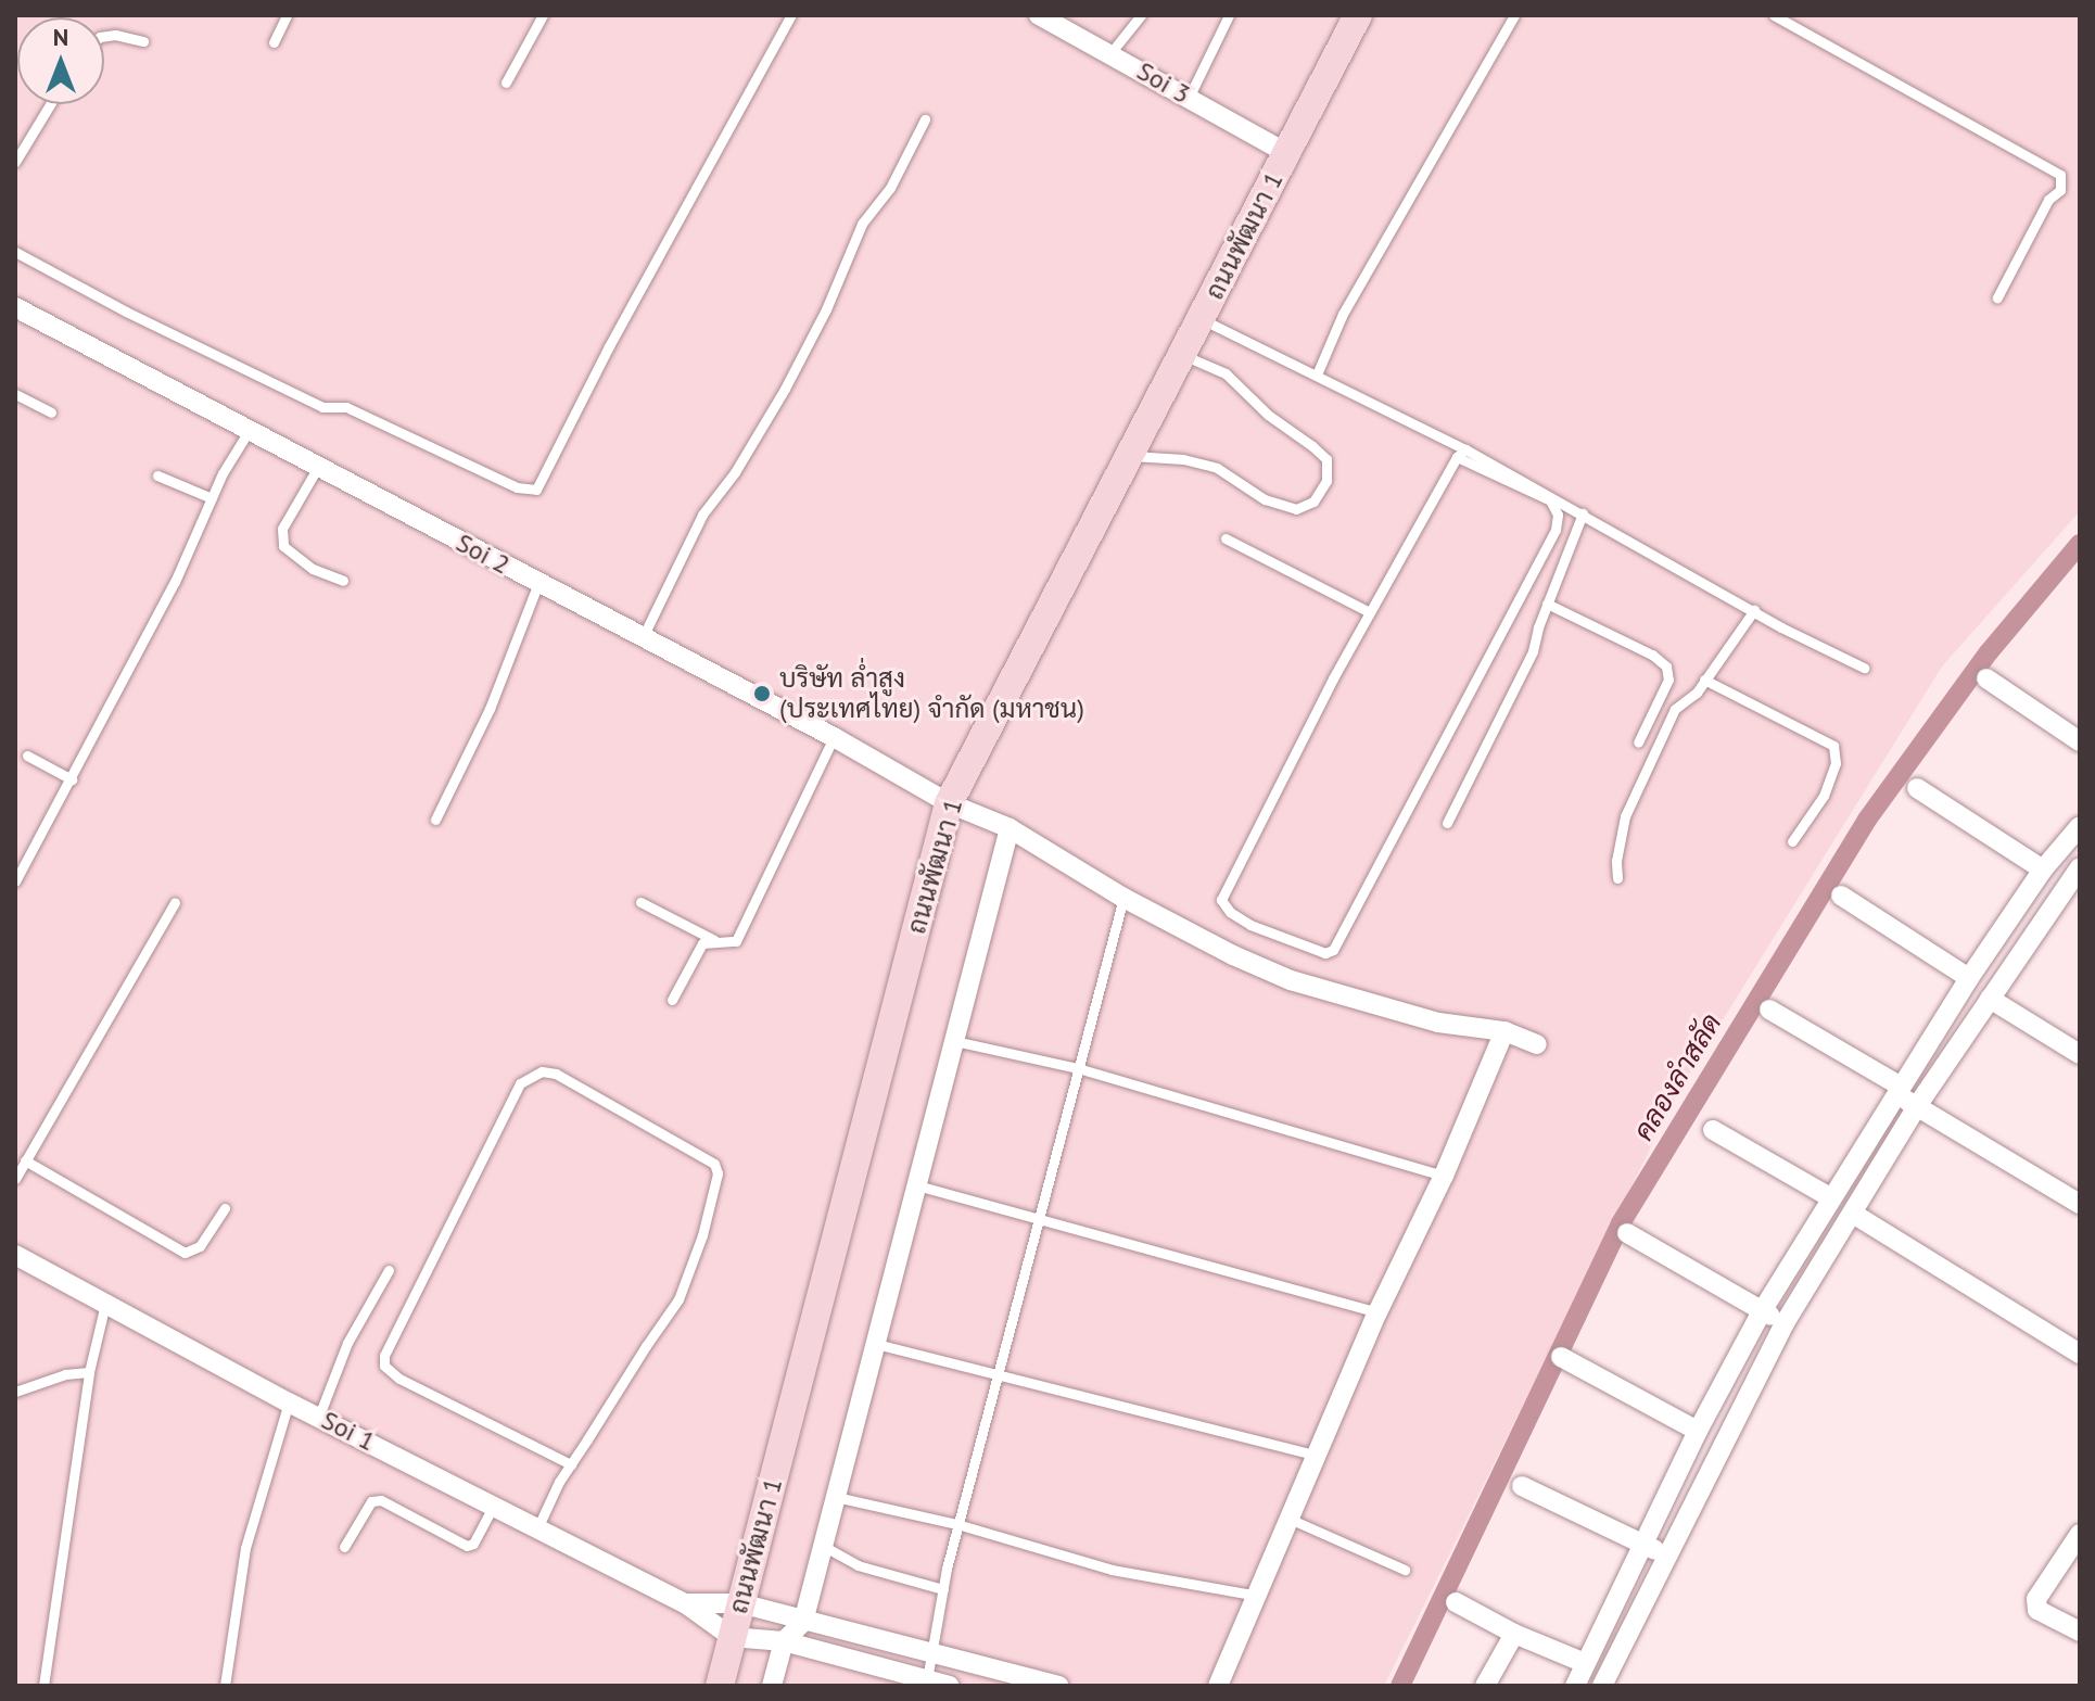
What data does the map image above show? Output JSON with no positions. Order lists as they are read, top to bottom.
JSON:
{
  "streets": {
    "main road": ["ถนนพัฒนา 1"],
    "street": ["Soi 3", "Soi 2", "Soi 1"]
  },
  "crossings": [
    ["Soi 3", "ถนนพัฒนา 1"],
    ["ถนนพัฒนา 1", "Soi 2"],
    ["ถนนพัฒนา 1", "Soi 1"]
  ],
  "water": ["คลองลำสลัด"],
  "places": ["บริษัท ล่ำสูง (ประเทศไทย) จำกัด (มหาชน)"],
  "north": "top"
}
